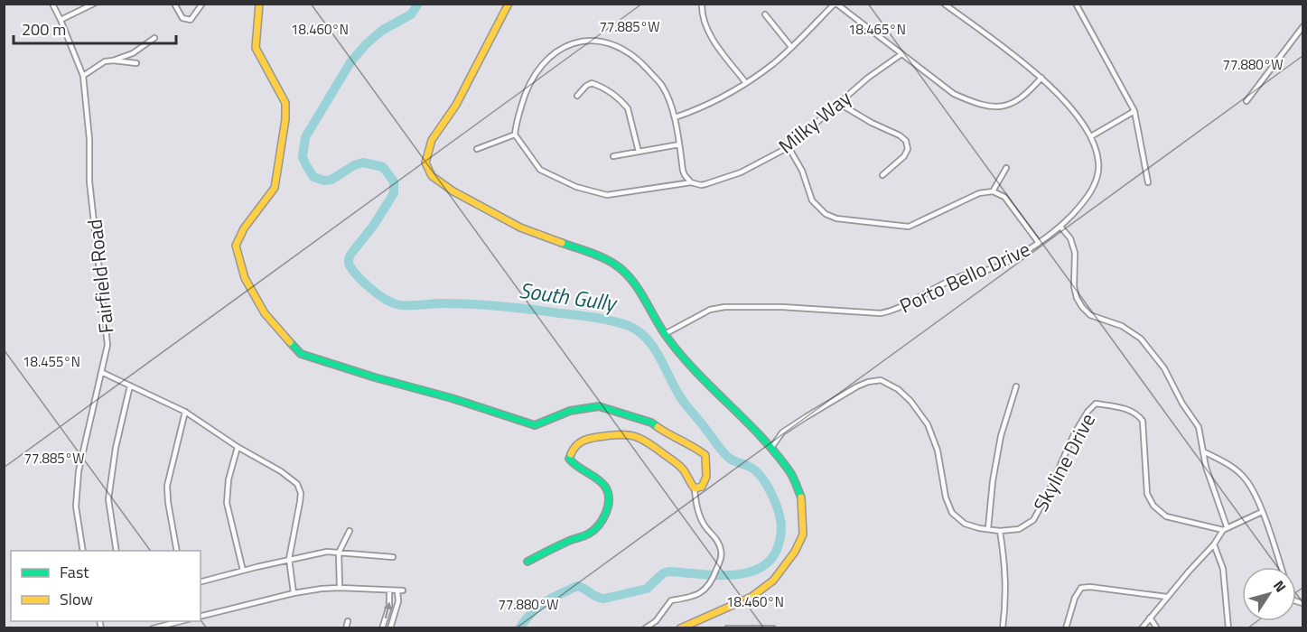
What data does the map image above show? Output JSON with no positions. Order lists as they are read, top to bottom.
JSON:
{
  "streets": {
    "street": [
      "Milky Way",
      "Fairfield Road",
      "Porto Bello Drive",
      "Skyline Drive"
    ]
  },
  "water": ["South Gully"],
  "legend": ["Fast", "Slow"],
  "scale_bar": "200 m",
  "north": "top right",
  "coordinates": [
    "77.885°W",
    "18.460°N",
    "18.465°N",
    "77.880°W",
    "18.455°N"
  ]
}
